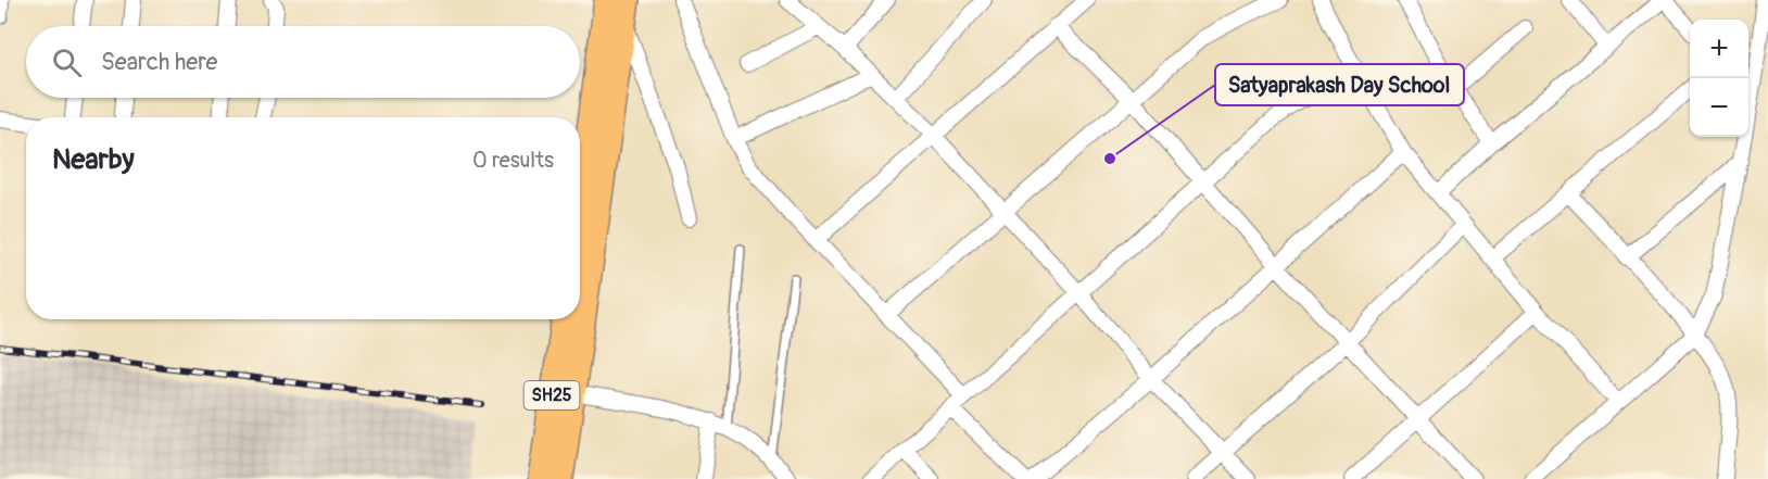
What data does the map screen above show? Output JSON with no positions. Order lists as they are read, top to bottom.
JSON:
{
  "streets": {
    "main road": ["SH25"]
  },
  "places": ["Satyaprakash Day School"],
  "page": {
    "map_buttons": ["+", "−"],
    "search": "Search here",
    "heading": ["Nearby", "0 results"]
  }
}
